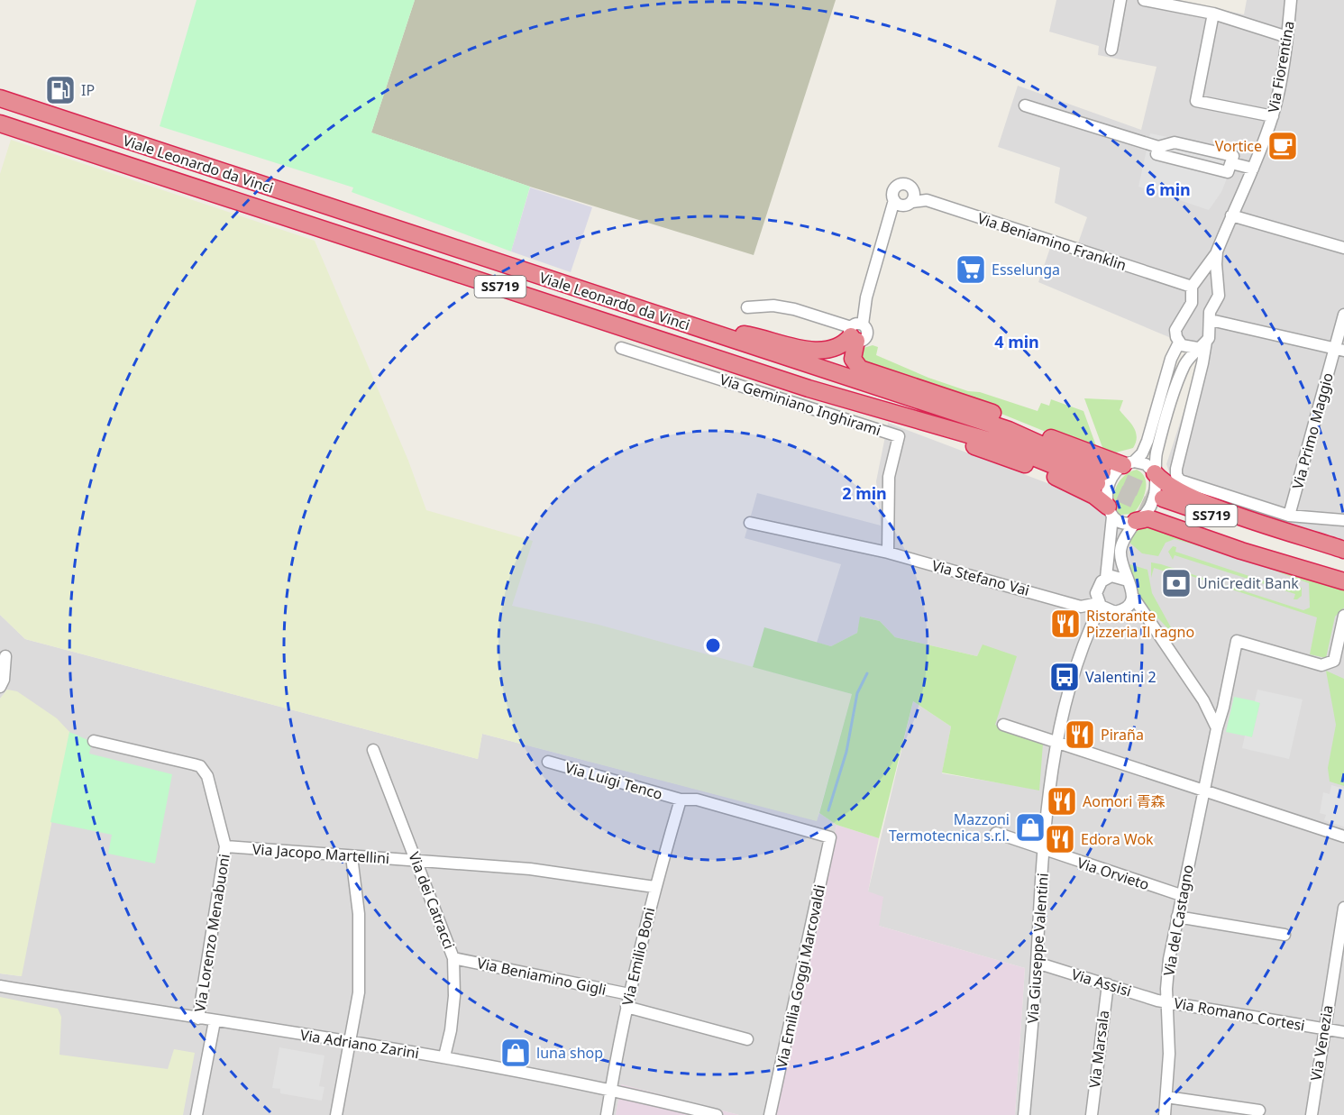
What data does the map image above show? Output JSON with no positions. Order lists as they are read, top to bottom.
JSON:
{
  "streets": {
    "highway": ["Viale Leonardo da Vinci", "SS719"],
    "street": [
      "Via Fiorentina",
      "Via Beniamino Franklin",
      "Via Geminiano Inghirami",
      "Via Primo Maggio",
      "Via Stefano Vai",
      "Via Luigi Tenco",
      "Via Jacopo Martellini",
      "Via Orvieto",
      "Via dei Catracci",
      "Via del Castagno",
      "Via Lorenzo Menabuoni",
      "Via Giuseppe Valentini",
      "Via Emilio Boni",
      "Via Beniamino Gigli",
      "Via Emilia Goggi Marcovaldi",
      "Via Assisi",
      "Via Romano Cortesi",
      "Via Venezia",
      "Via Adriano Zarini",
      "Via Marsala"
    ]
  },
  "crossings": [
    ["Via Fiorentina", "Via Beniamino Franklin"],
    ["Via Geminiano Inghirami", "Via Stefano Vai"],
    ["Via Luigi Tenco", "Via Emilio Boni"],
    ["Via Luigi Tenco", "Via Emilia Goggi Marcovaldi"],
    ["Via Jacopo Martellini", "Via dei Catracci"],
    ["Via Jacopo Martellini", "Via Lorenzo Menabuoni"],
    ["Via Jacopo Martellini", "Via Emilio Boni"],
    ["Via Orvieto", "Via del Castagno"],
    ["Via Orvieto", "Via Giuseppe Valentini"],
    ["Via dei Catracci", "Via Beniamino Gigli"],
    ["Via dei Catracci", "Via Adriano Zarini"],
    ["Via del Castagno", "Via Assisi"],
    ["Via del Castagno", "Via Romano Cortesi"],
    ["Via Lorenzo Menabuoni", "Via Adriano Zarini"],
    ["Via Giuseppe Valentini", "Via Assisi"],
    ["Via Emilio Boni", "Via Beniamino Gigli"],
    ["Via Emilio Boni", "Via Adriano Zarini"],
    ["Via Assisi", "Via Romano Cortesi"],
    ["Via Assisi", "Via Marsala"],
    ["Via Romano Cortesi", "Via Venezia"]
  ],
  "places": {
    "fuel station": ["IP"],
    "cafe": ["Vortice"],
    "supermarket": ["Esselunga"],
    "bank": ["UniCredit Bank"],
    "restaurant": [
      "Ristorante Pizzeria Il ragno",
      "Piraña",
      "Aomori 青森",
      "Edora Wok"
    ],
    "bus stop": ["Valentini 2"],
    "shop": ["Mazzoni Termotecnica s.r.l.", "luna shop"]
  },
  "rings": ["6 min", "4 min", "2 min"]
}
